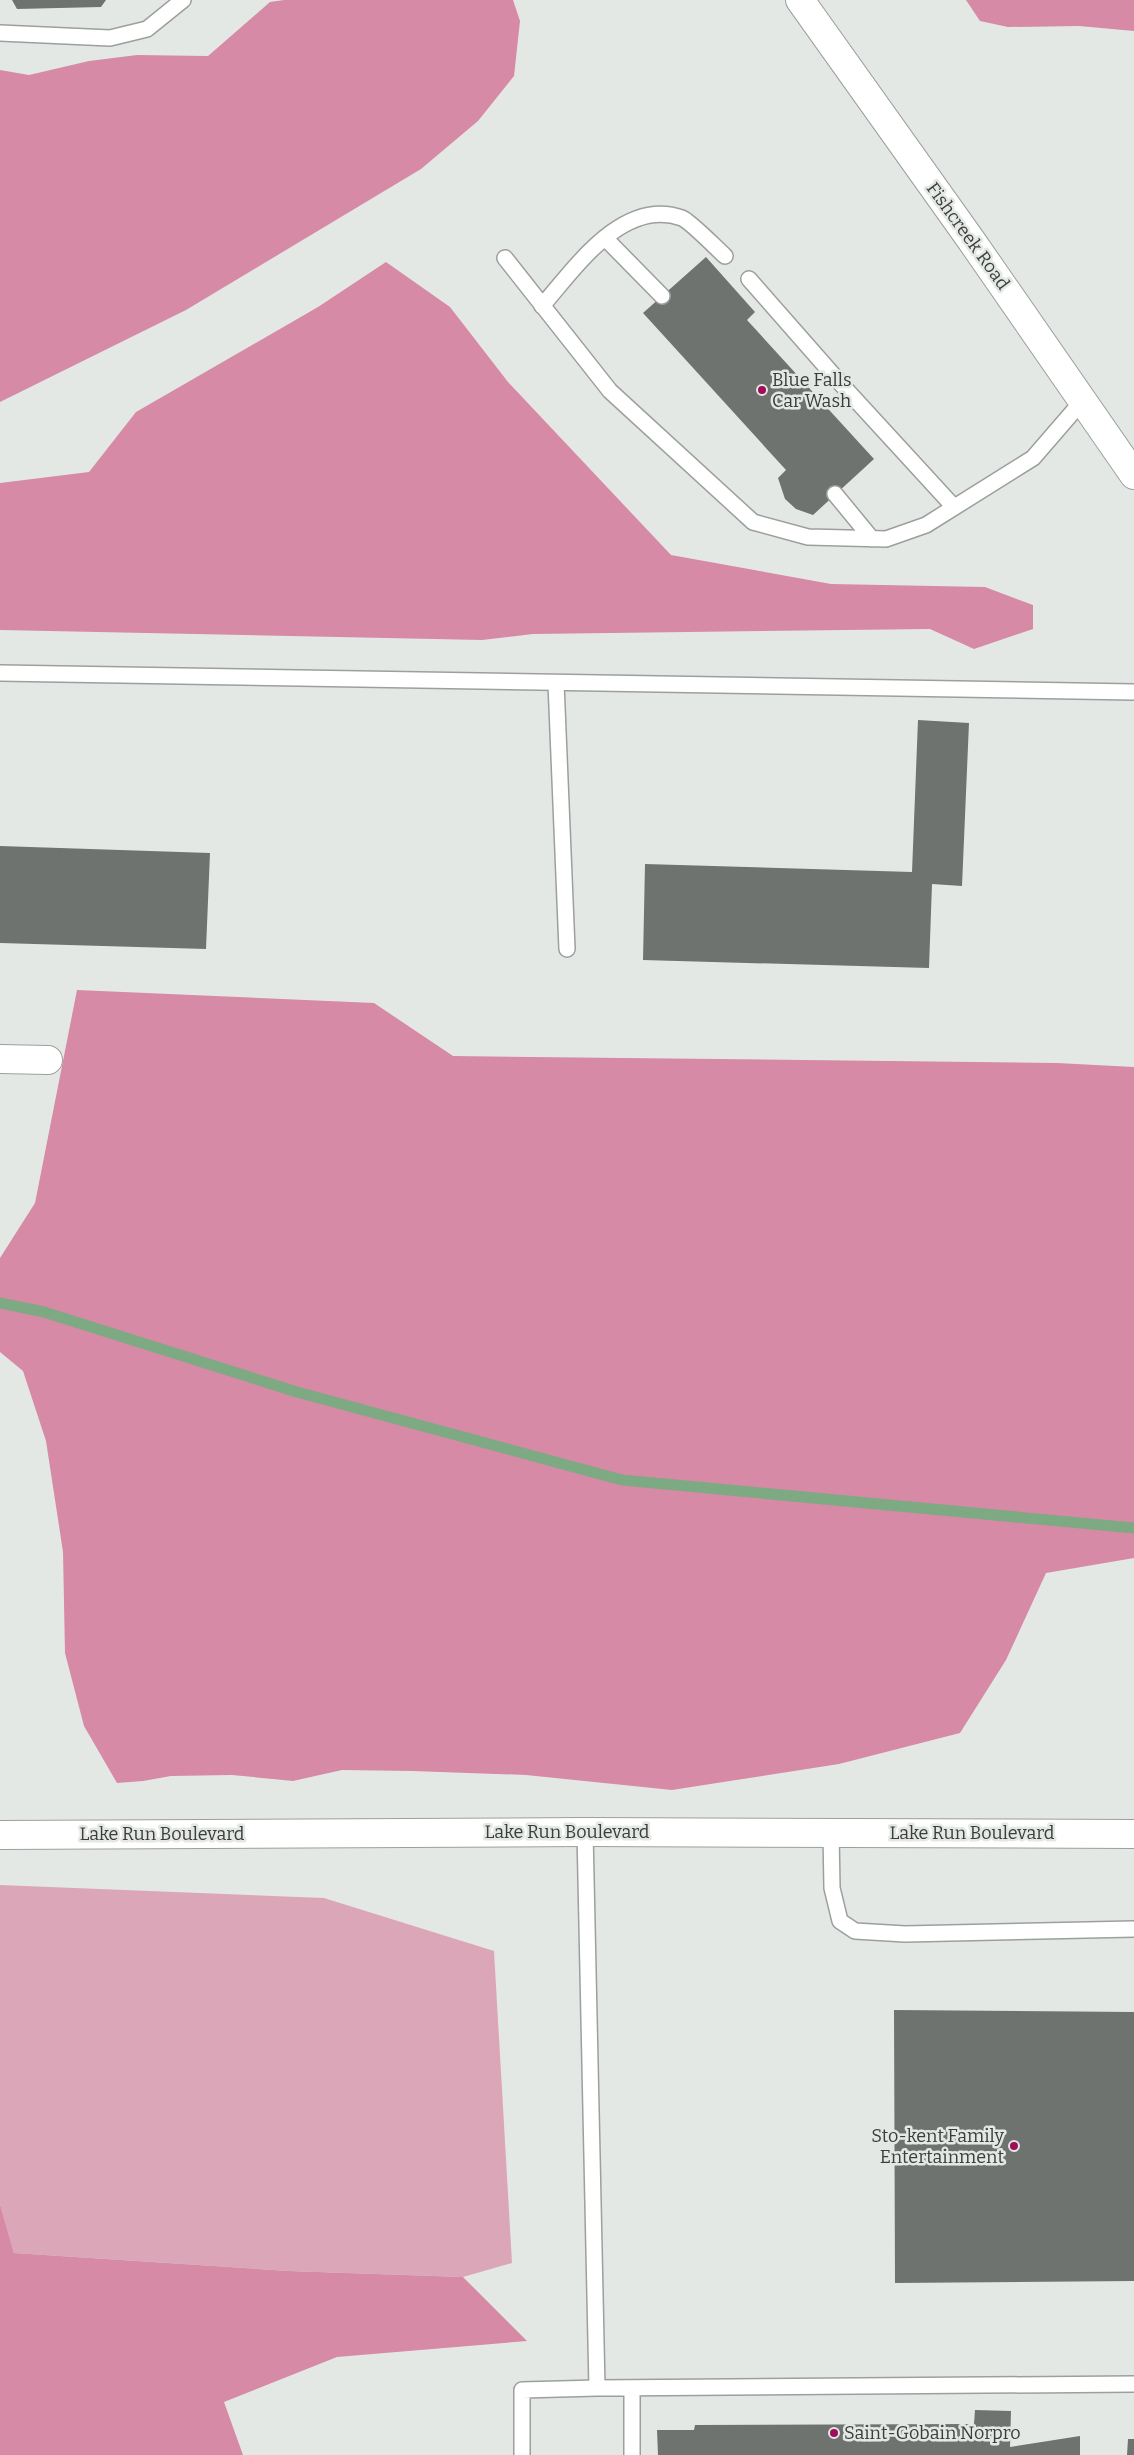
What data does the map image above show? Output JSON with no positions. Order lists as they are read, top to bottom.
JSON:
{
  "streets": {
    "street": ["Fishcreek Road", "Lake Run Boulevard"]
  },
  "places": ["Blue Falls Car Wash", "Sto-kent Family Entertainment", "Saint-Gobain Norpro"]
}
